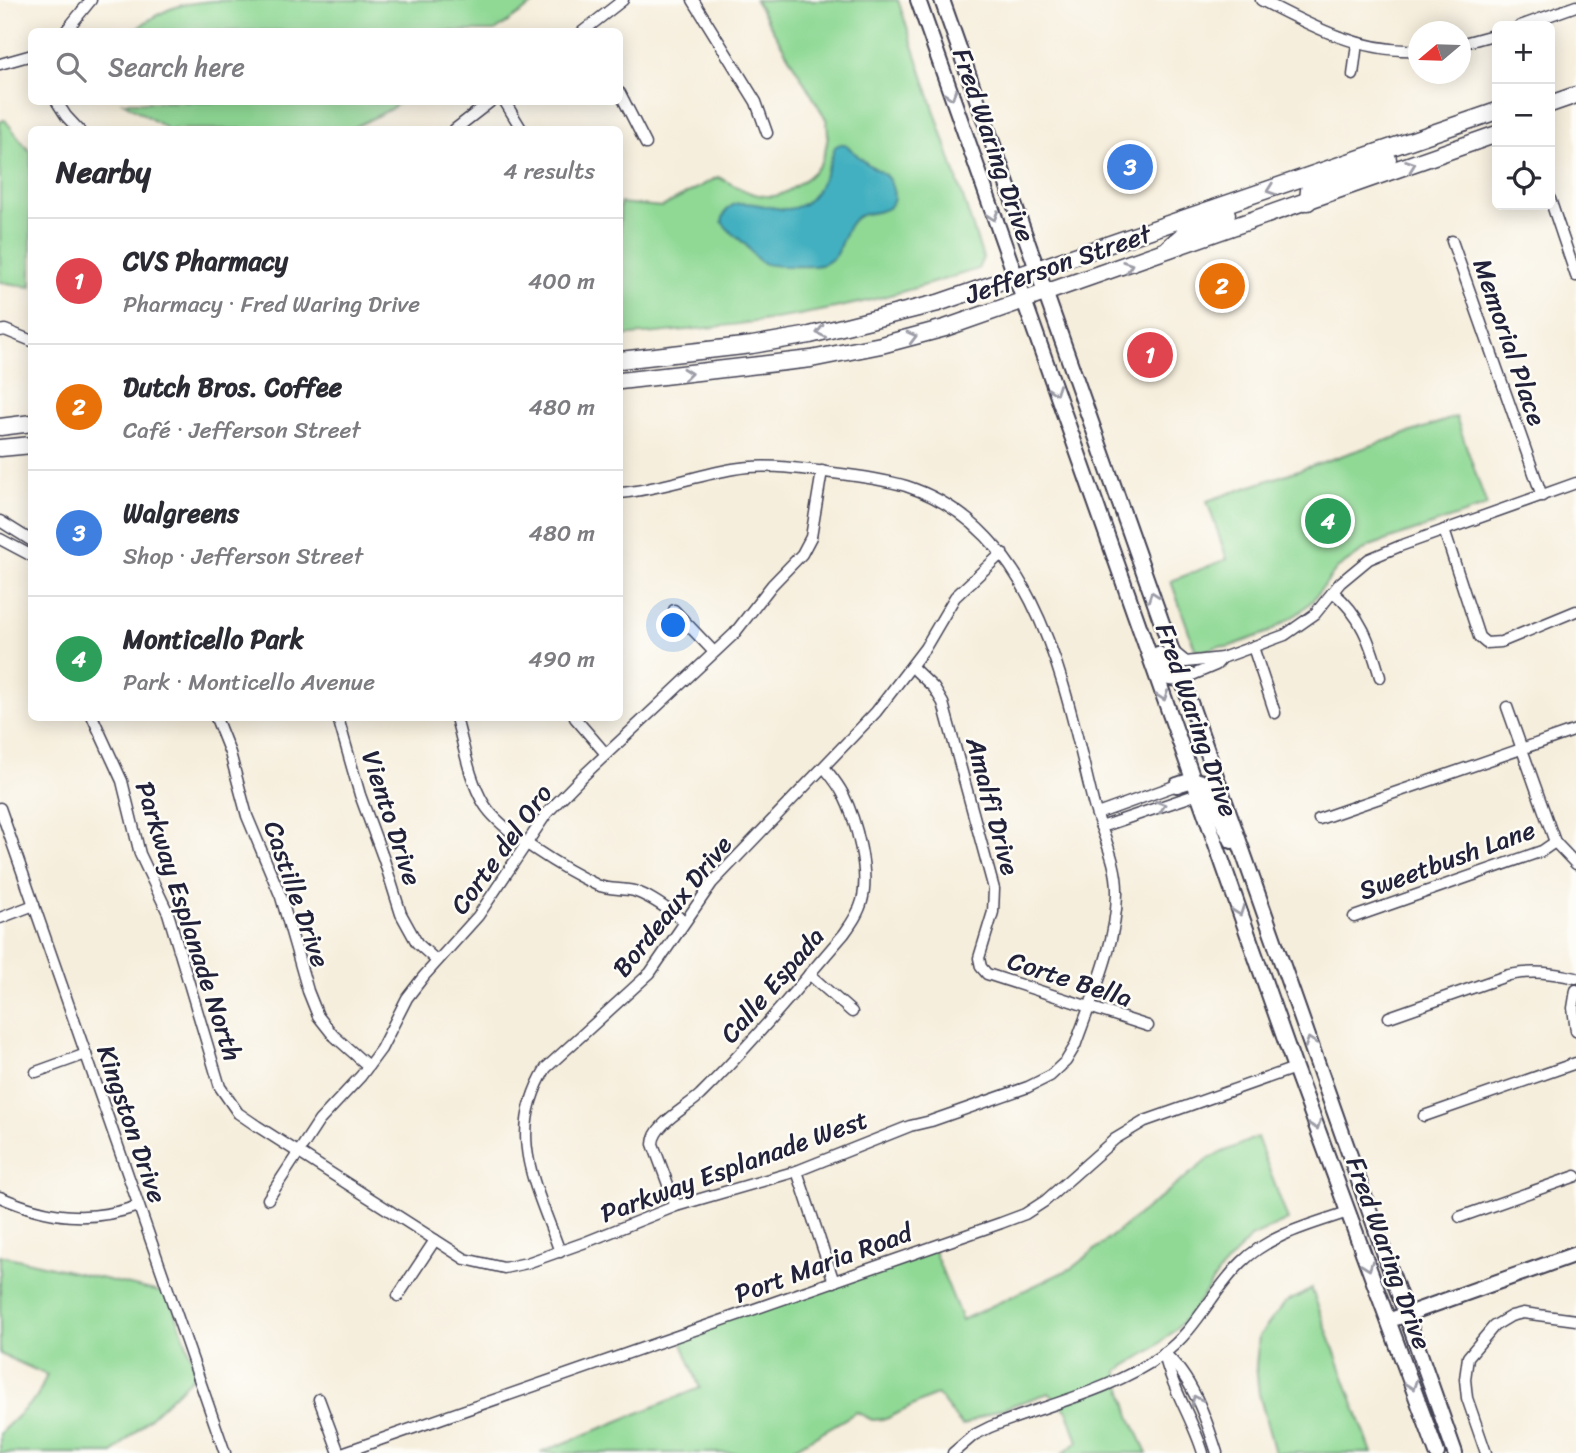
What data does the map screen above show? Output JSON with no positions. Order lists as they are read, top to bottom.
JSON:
{
  "streets": {
    "main road": ["Fred Waring Drive", "Jefferson Street"],
    "street": [
      "Memorial Place",
      "Amalfi Drive",
      "Viento Drive",
      "Corte del Oro",
      "Sweetbush Lane",
      "Castille Drive",
      "Bordeaux Drive",
      "Parkway Esplanade North",
      "Corte Bella",
      "Calle Espada",
      "Kingston Drive",
      "Parkway Esplanade West",
      "Port Maria Road"
    ]
  },
  "crossings": [
    ["Fred Waring Drive", "Jefferson Street"],
    ["Fred Waring Drive", "Port Maria Road"],
    ["Amalfi Drive", "Bordeaux Drive"],
    ["Amalfi Drive", "Corte Bella"],
    ["Viento Drive", "Corte del Oro"],
    ["Corte del Oro", "Castille Drive"],
    ["Corte del Oro", "Parkway Esplanade North"],
    ["Corte del Oro", "Parkway Esplanade West"],
    ["Bordeaux Drive", "Calle Espada"],
    ["Bordeaux Drive", "Parkway Esplanade West"],
    ["Parkway Esplanade North", "Parkway Esplanade West"],
    ["Corte Bella", "Parkway Esplanade West"],
    ["Calle Espada", "Parkway Esplanade West"]
  ],
  "north": "left",
  "page": {
    "map_buttons": ["+", "−"],
    "search": "Search here",
    "heading": ["Nearby", "4 results"],
    "pins": [
      "3",
      "2",
      "1",
      "4"
    ],
    "list": [
      {
        "mark": "1",
        "name": "CVS Pharmacy",
        "note": "Pharmacy · Fred Waring Drive",
        "value": "400 m"
      },
      {
        "mark": "2",
        "name": "Dutch Bros. Coffee",
        "note": "Café · Jefferson Street",
        "value": "480 m"
      },
      {
        "mark": "3",
        "name": "Walgreens",
        "note": "Shop · Jefferson Street",
        "value": "480 m"
      },
      {
        "mark": "4",
        "name": "Monticello Park",
        "note": "Park · Monticello Avenue",
        "value": "490 m"
      }
    ]
  }
}
